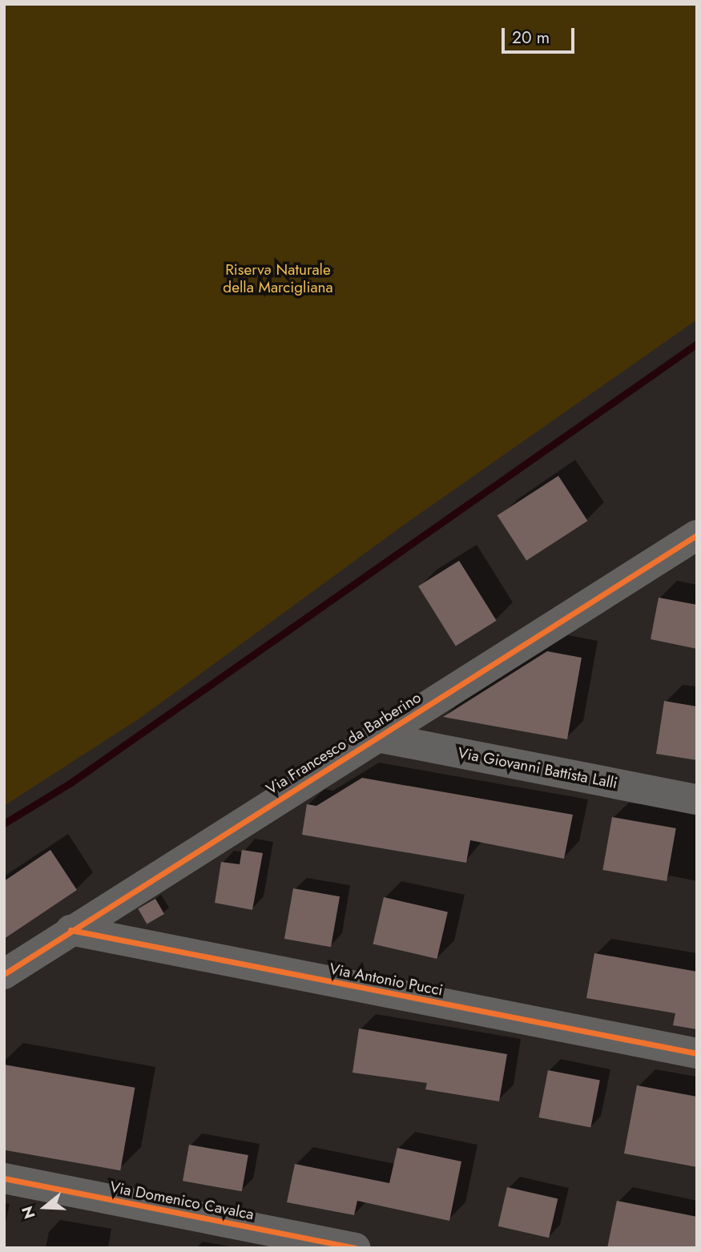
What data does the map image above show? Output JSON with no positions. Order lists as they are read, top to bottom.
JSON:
{
  "streets": {
    "street": [
      "Via Francesco da Barberino",
      "Via Giovanni Battista Lalli",
      "Via Antonio Pucci",
      "Via Domenico Cavalca"
    ]
  },
  "crossings": [
    ["Via Francesco da Barberino", "Via Giovanni Battista Lalli"],
    ["Via Francesco da Barberino", "Via Antonio Pucci"]
  ],
  "parks": ["Riserva Naturale della Marcigliana"],
  "scale_bar": "20 m",
  "north": "left"
}
